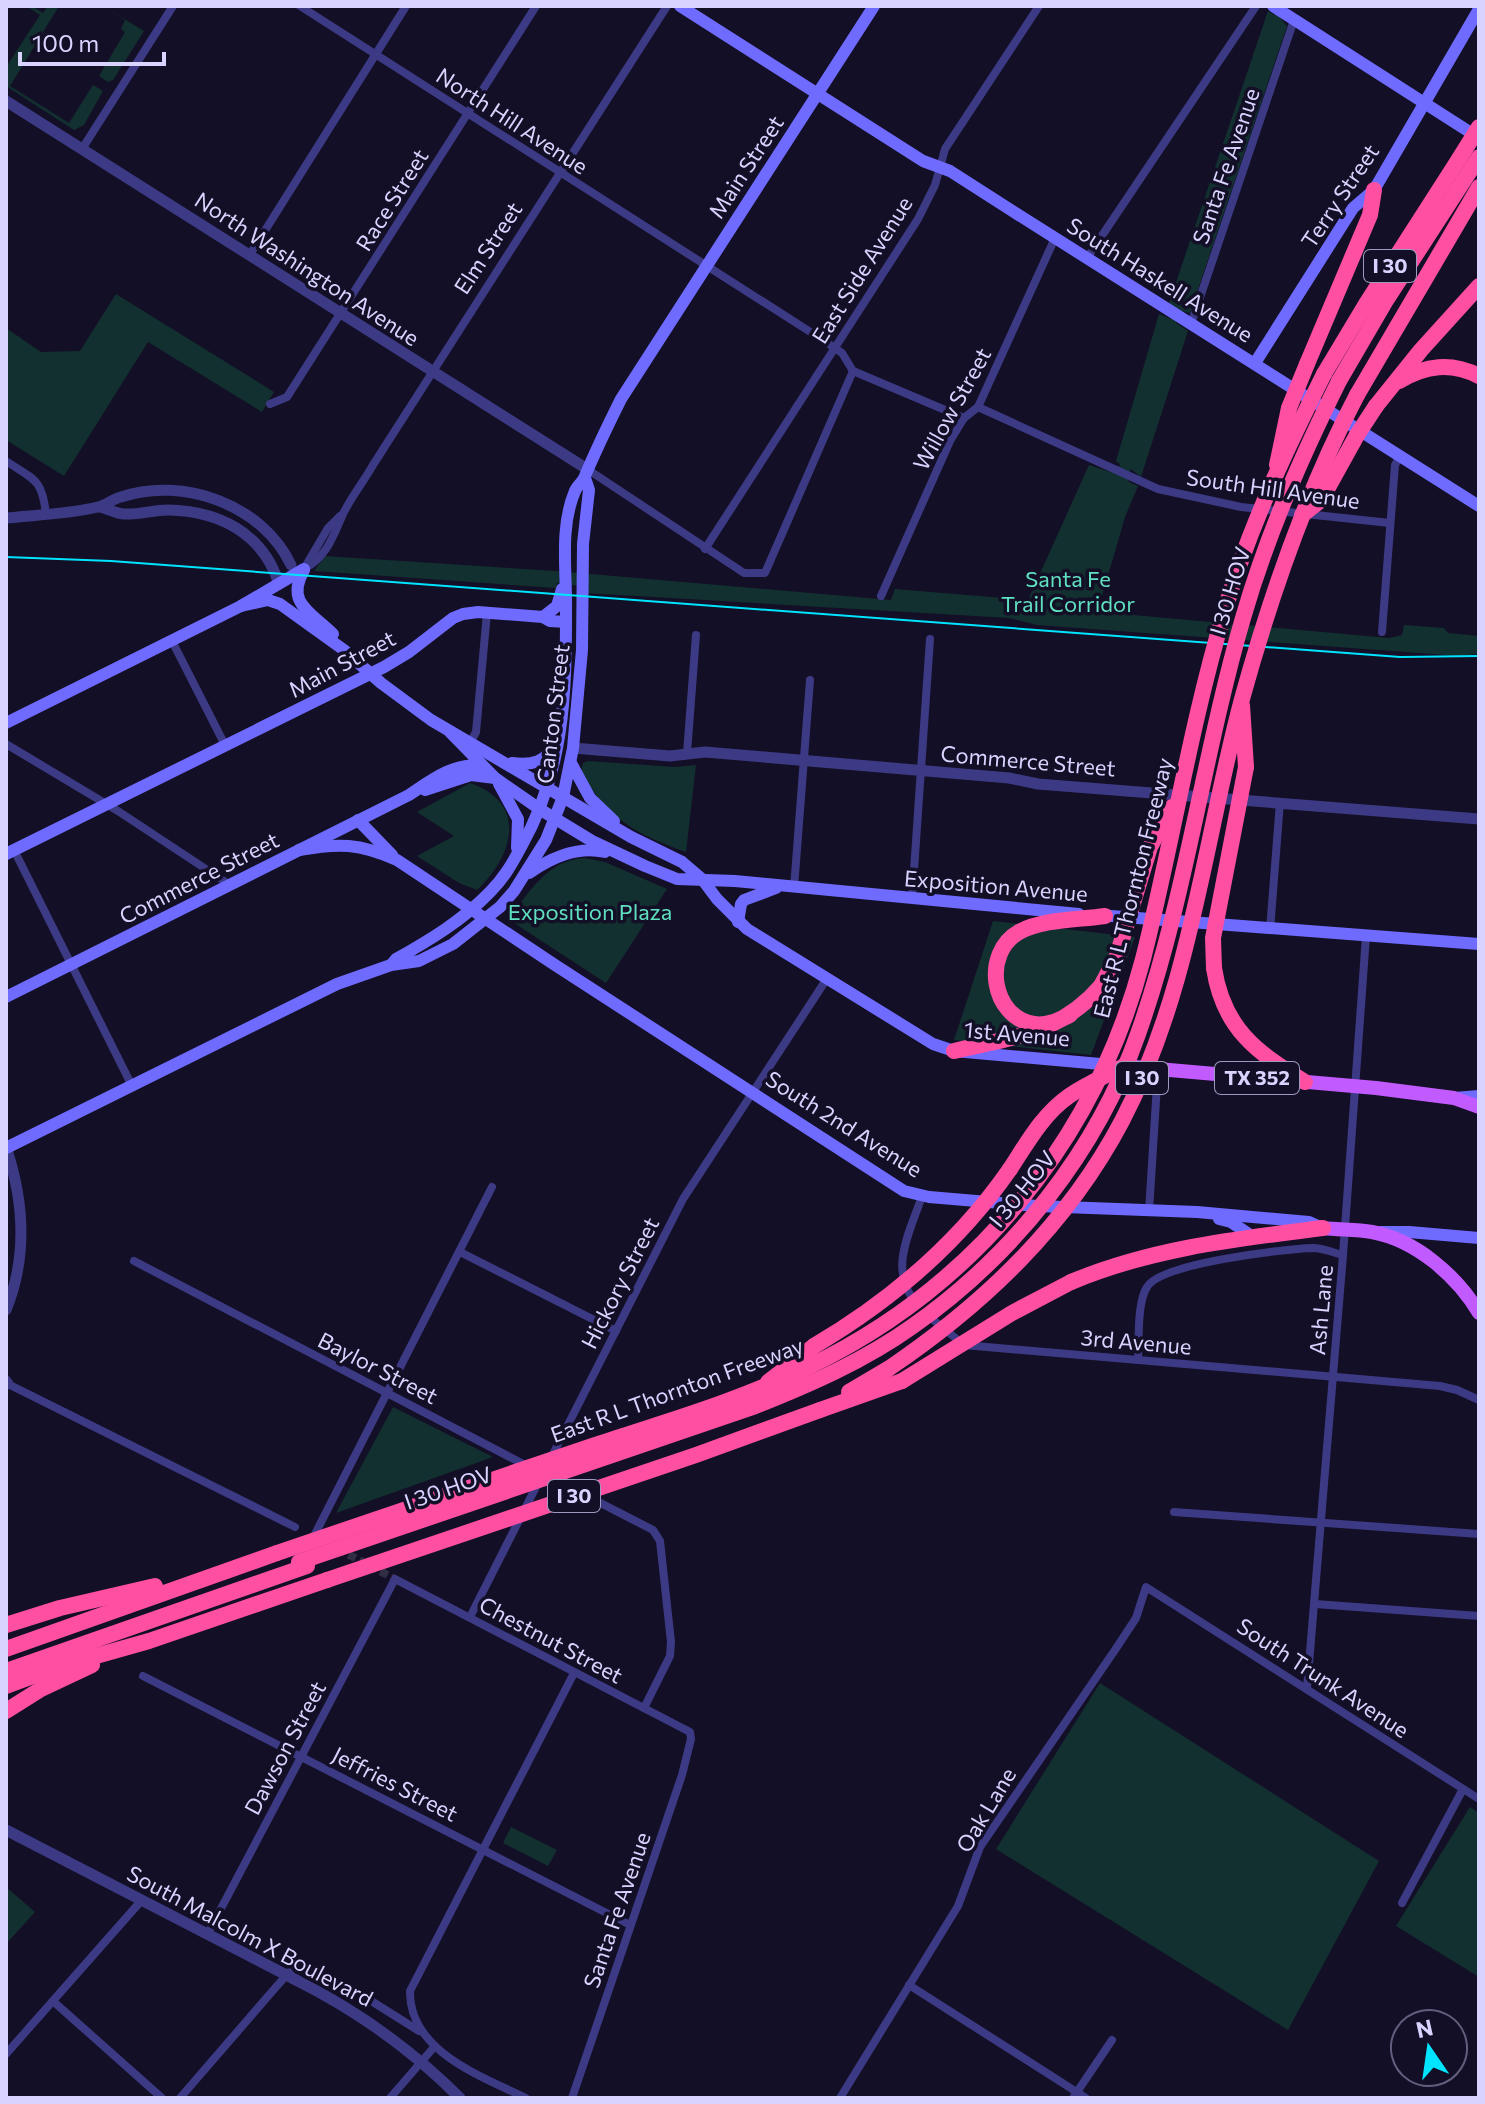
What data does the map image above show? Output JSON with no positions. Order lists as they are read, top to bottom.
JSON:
{
  "streets": {
    "highway": ["I 30", "I 30 HOV", "East R L Thornton Freeway"],
    "main road": [
      "Main Street",
      "Terry Street",
      "Elm Street",
      "South Haskell Avenue",
      "Canton Street",
      "Commerce Street",
      "Exposition Avenue",
      "1st Avenue",
      "TX 352",
      "South 2nd Avenue"
    ],
    "street": [
      "North Hill Avenue",
      "Santa Fe Avenue",
      "Race Street",
      "North Washington Avenue",
      "East Side Avenue",
      "Willow Street",
      "South Hill Avenue",
      "Hickory Street",
      "Ash Lane",
      "3rd Avenue",
      "Baylor Street",
      "Chestnut Street",
      "South Trunk Avenue",
      "Dawson Street",
      "Jeffries Street",
      "Oak Lane",
      "South Malcolm X Boulevard"
    ]
  },
  "crossings": [
    ["North Hill Avenue", "Main Street"],
    ["North Hill Avenue", "Race Street"],
    ["North Hill Avenue", "Elm Street"],
    ["Santa Fe Avenue", "South Haskell Avenue"],
    ["Santa Fe Avenue", "Chestnut Street"],
    ["Santa Fe Avenue", "Jeffries Street"],
    ["Main Street", "North Washington Avenue"],
    ["Main Street", "South Haskell Avenue"],
    ["Main Street", "Canton Street"],
    ["Main Street", "Exposition Avenue"],
    ["Terry Street", "South Haskell Avenue"],
    ["Race Street", "North Washington Avenue"],
    ["Elm Street", "North Washington Avenue"],
    ["East Side Avenue", "South Haskell Avenue"],
    ["South Haskell Avenue", "Willow Street"],
    ["Willow Street", "South Hill Avenue"],
    ["I 30 HOV", "East R L Thornton Freeway"],
    ["Canton Street", "Commerce Street"],
    ["Canton Street", "Exposition Avenue"],
    ["Canton Street", "South 2nd Avenue"],
    ["Commerce Street", "Exposition Avenue"],
    ["Commerce Street", "South 2nd Avenue"],
    ["Exposition Avenue", "1st Avenue"],
    ["Exposition Avenue", "Ash Lane"],
    ["1st Avenue", "TX 352"],
    ["1st Avenue", "Hickory Street"],
    ["1st Avenue", "Ash Lane"],
    ["South 2nd Avenue", "Hickory Street"],
    ["South 2nd Avenue", "Ash Lane"],
    ["South 2nd Avenue", "3rd Avenue"],
    ["Hickory Street", "Baylor Street"],
    ["Hickory Street", "Chestnut Street"],
    ["Ash Lane", "3rd Avenue"],
    ["Ash Lane", "South Trunk Avenue"],
    ["Baylor Street", "Chestnut Street"],
    ["Chestnut Street", "Dawson Street"],
    ["South Trunk Avenue", "Oak Lane"],
    ["Dawson Street", "Jeffries Street"],
    ["Dawson Street", "South Malcolm X Boulevard"]
  ],
  "parks": ["Santa Fe Trail Corridor", "Exposition Plaza"],
  "scale_bar": "100 m",
  "north": "top"
}
